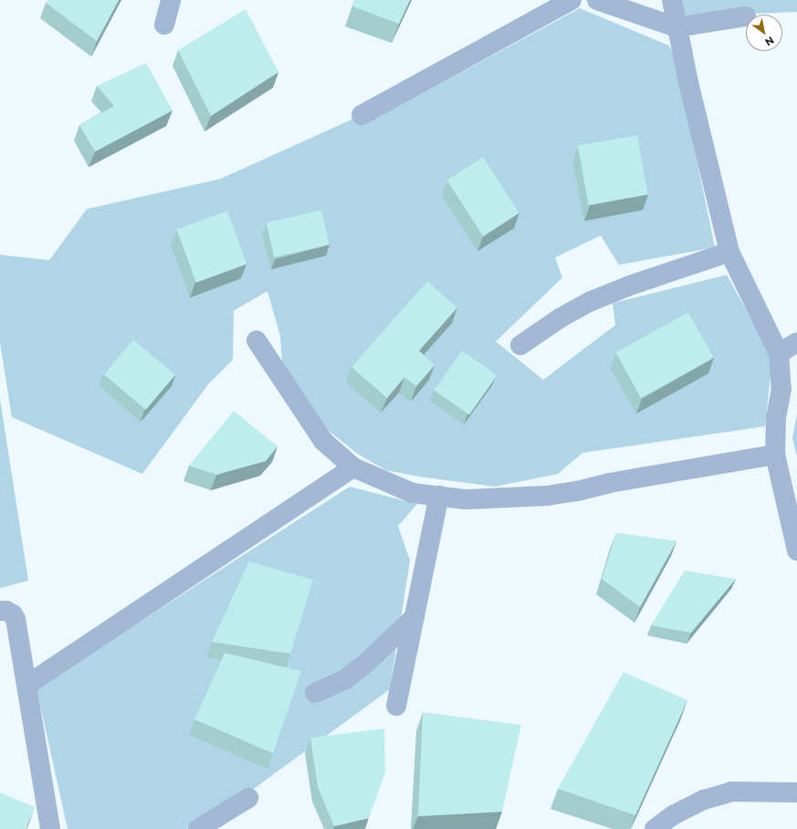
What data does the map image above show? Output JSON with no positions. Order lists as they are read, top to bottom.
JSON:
{
  "north": "bottom right"
}
